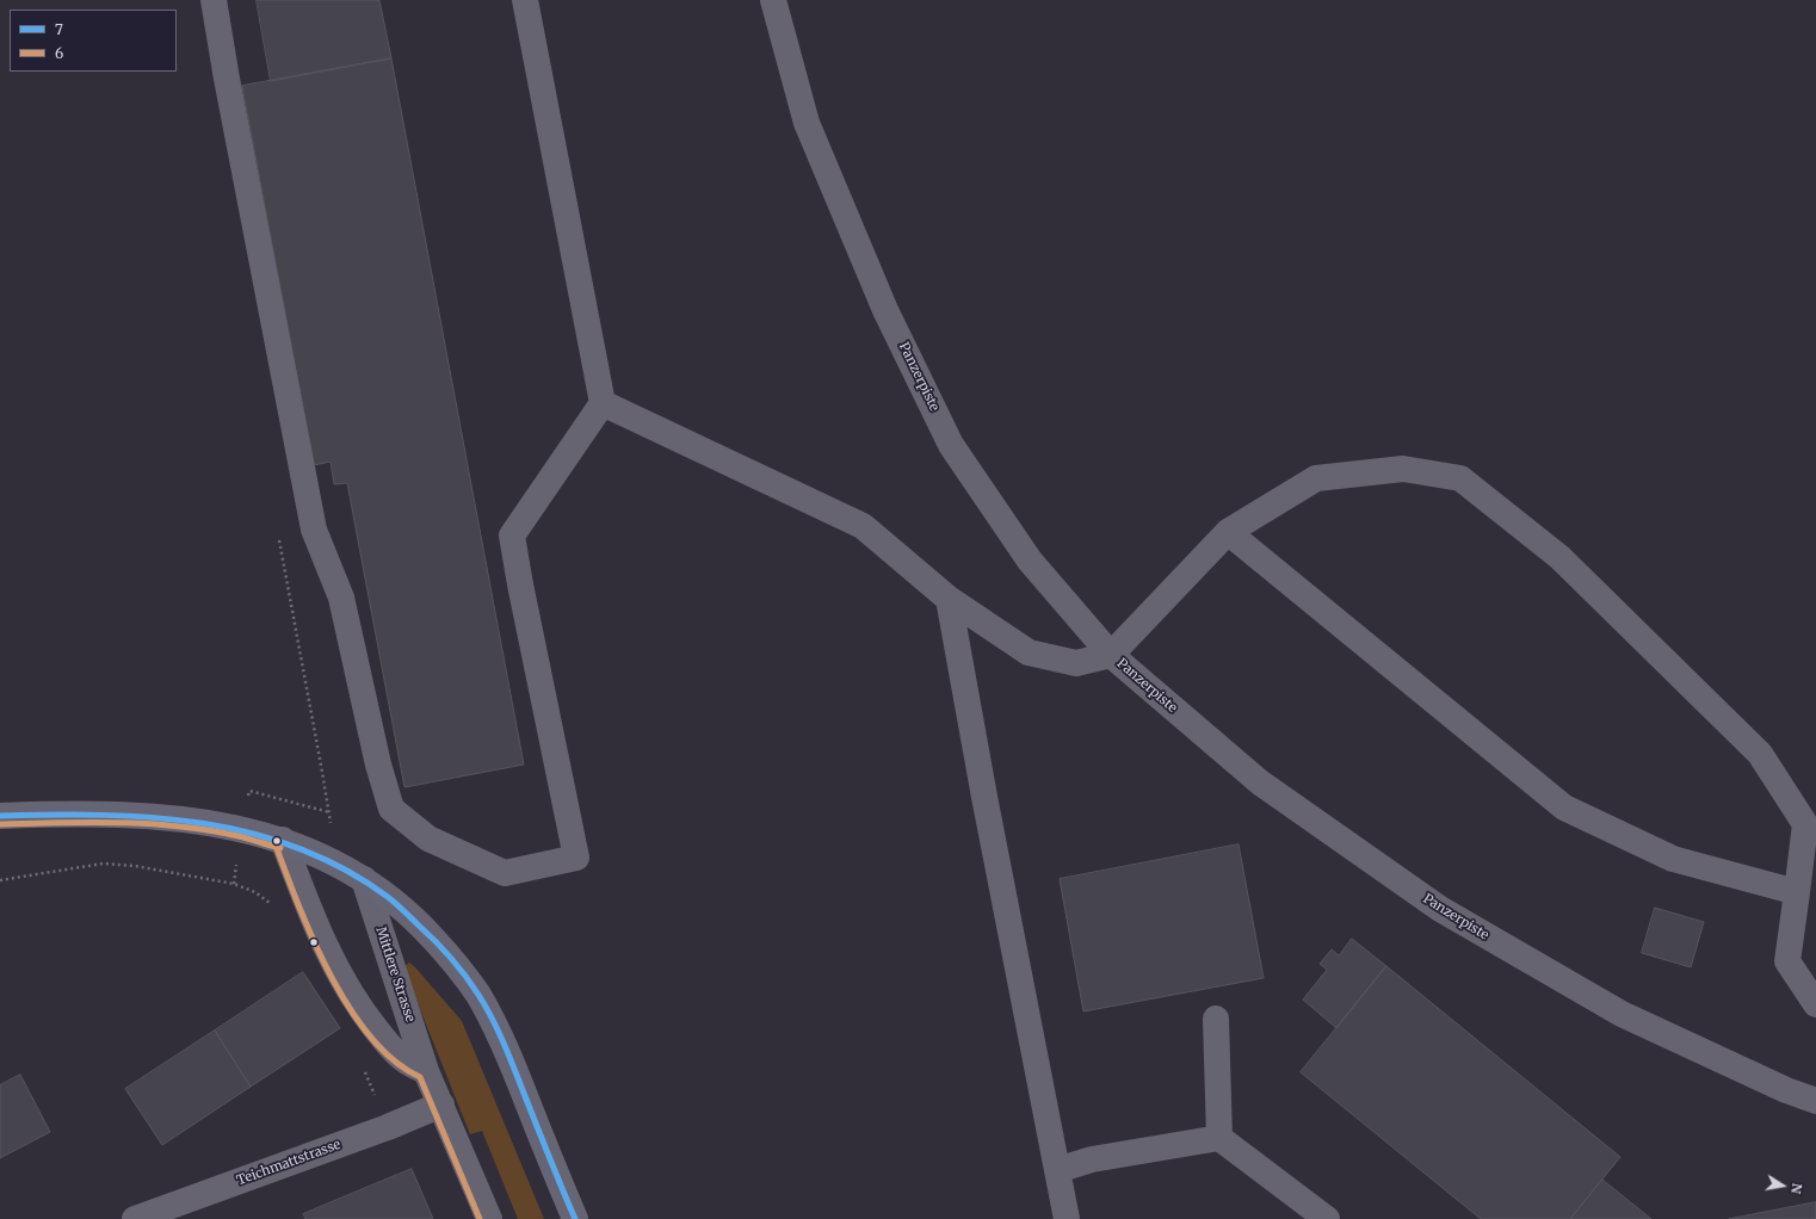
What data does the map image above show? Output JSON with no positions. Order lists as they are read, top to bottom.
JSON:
{
  "streets": {
    "street": ["Panzerpiste", "Mittlere Strasse", "Teichmattstrasse"]
  },
  "crossings": [
    ["Mittlere Strasse", "Teichmattstrasse"]
  ],
  "lines": ["transit line 7", "transit line 6"],
  "legend": ["7", "6"],
  "north": "right"
}
